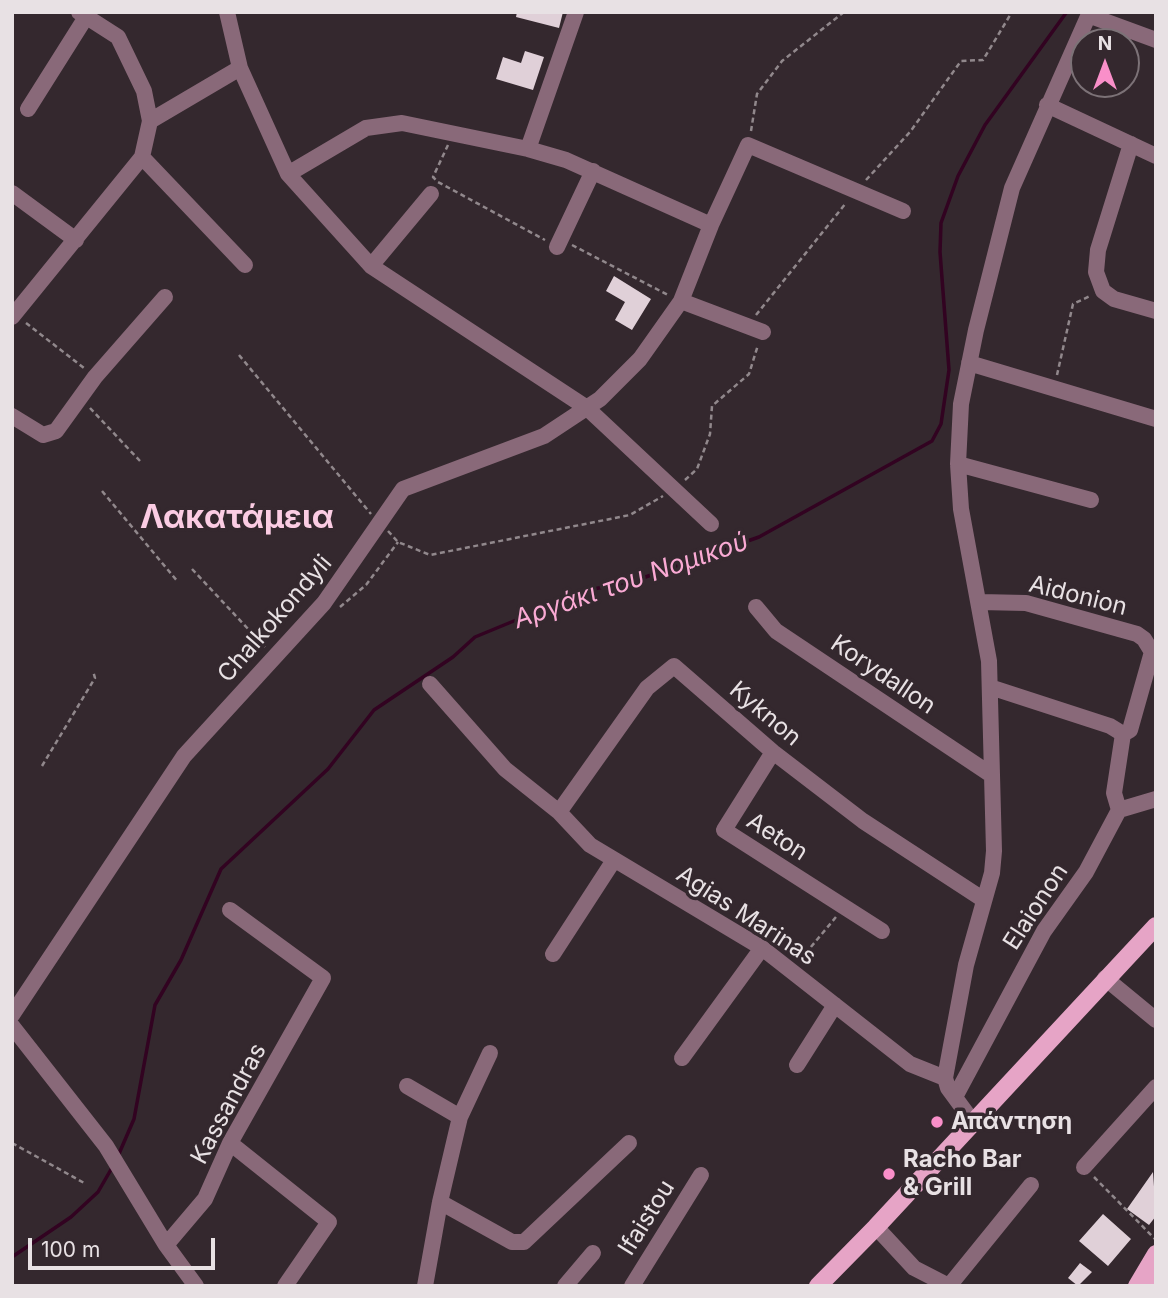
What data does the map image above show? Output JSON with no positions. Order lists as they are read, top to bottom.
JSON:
{
  "streets": {
    "street": [
      "Aidonion",
      "Chalkokondyli",
      "Korydallon",
      "Kyknon",
      "Aeton",
      "Elaionon",
      "Agias Marinas",
      "Kassandras",
      "Ifaistou"
    ]
  },
  "crossings": [
    ["Kyknon", "Aeton"],
    ["Kyknon", "Agias Marinas"]
  ],
  "districts": ["Λακατάμεια"],
  "water": ["Αργάκι του Νομικού"],
  "places": ["Απάντηση", "Racho Bar & Grill"],
  "scale_bar": "100 m",
  "north": "top"
}
